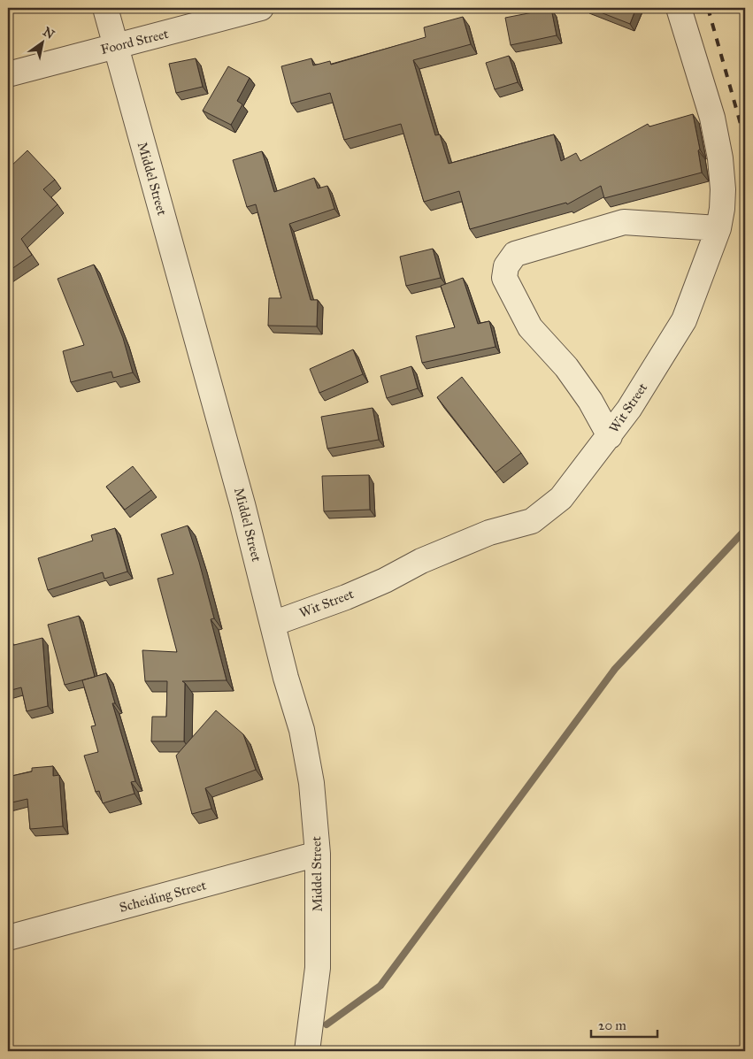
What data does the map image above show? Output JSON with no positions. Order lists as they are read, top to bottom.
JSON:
{
  "streets": {
    "street": [
      "Foord Street",
      "Middel Street",
      "Wit Street",
      "Scheiding Street"
    ]
  },
  "crossings": [
    ["Foord Street", "Middel Street"],
    ["Middel Street", "Wit Street"],
    ["Middel Street", "Scheiding Street"]
  ],
  "scale_bar": "20 m",
  "north": "top right"
}
